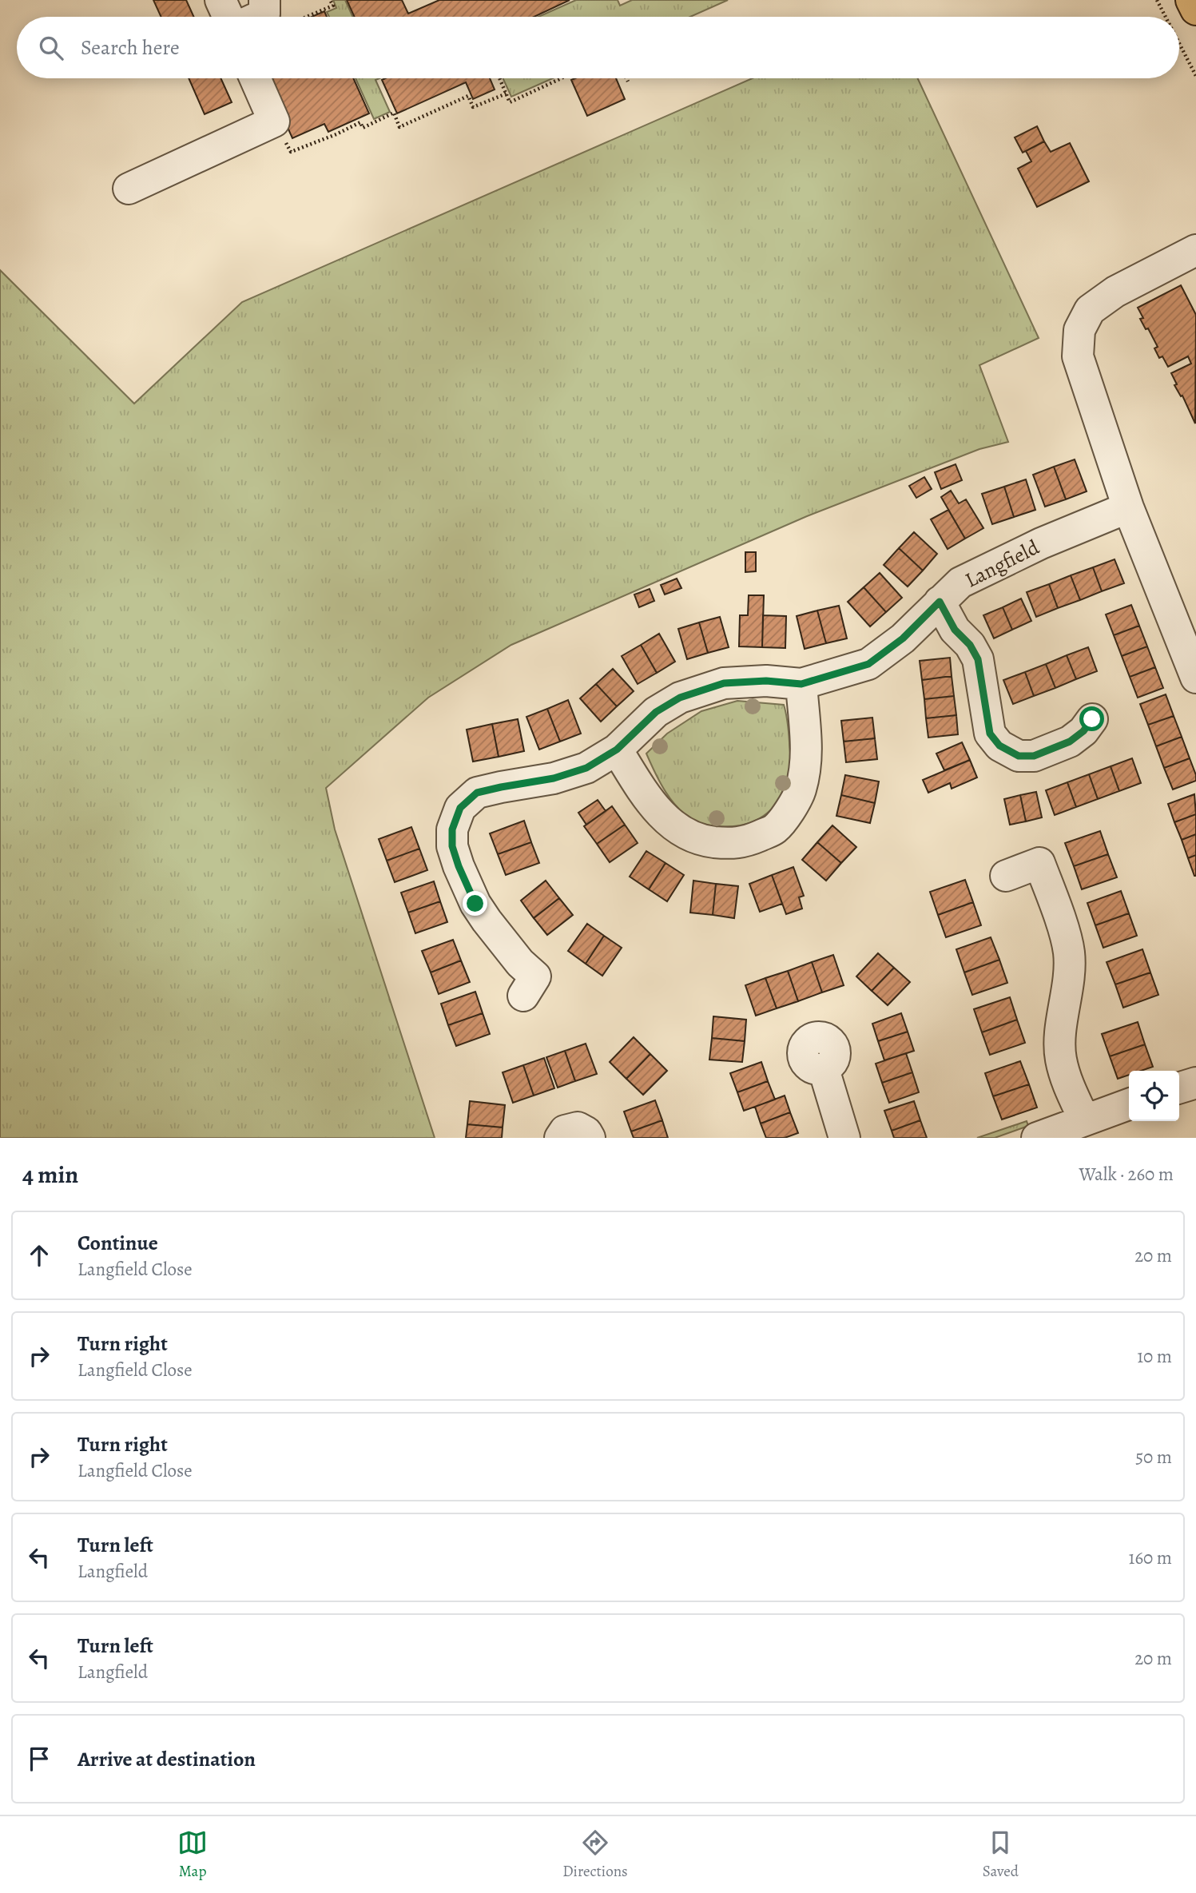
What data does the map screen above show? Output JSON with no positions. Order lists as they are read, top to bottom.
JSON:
{
  "streets": {
    "street": ["Langfield"]
  },
  "page": {
    "search": "Search here",
    "heading": ["4 min", "Walk · 260 m"],
    "list": [
      ["Continue", "Langfield Close", "20 m"],
      ["Turn right", "Langfield Close", "10 m"],
      ["Turn right", "Langfield Close", "50 m"],
      ["Turn left", "Langfield", "160 m"],
      ["Turn left", "Langfield", "20 m"],
      "Arrive at destination"
    ],
    "nav": ["Map", "Directions", "Saved"]
  }
}
